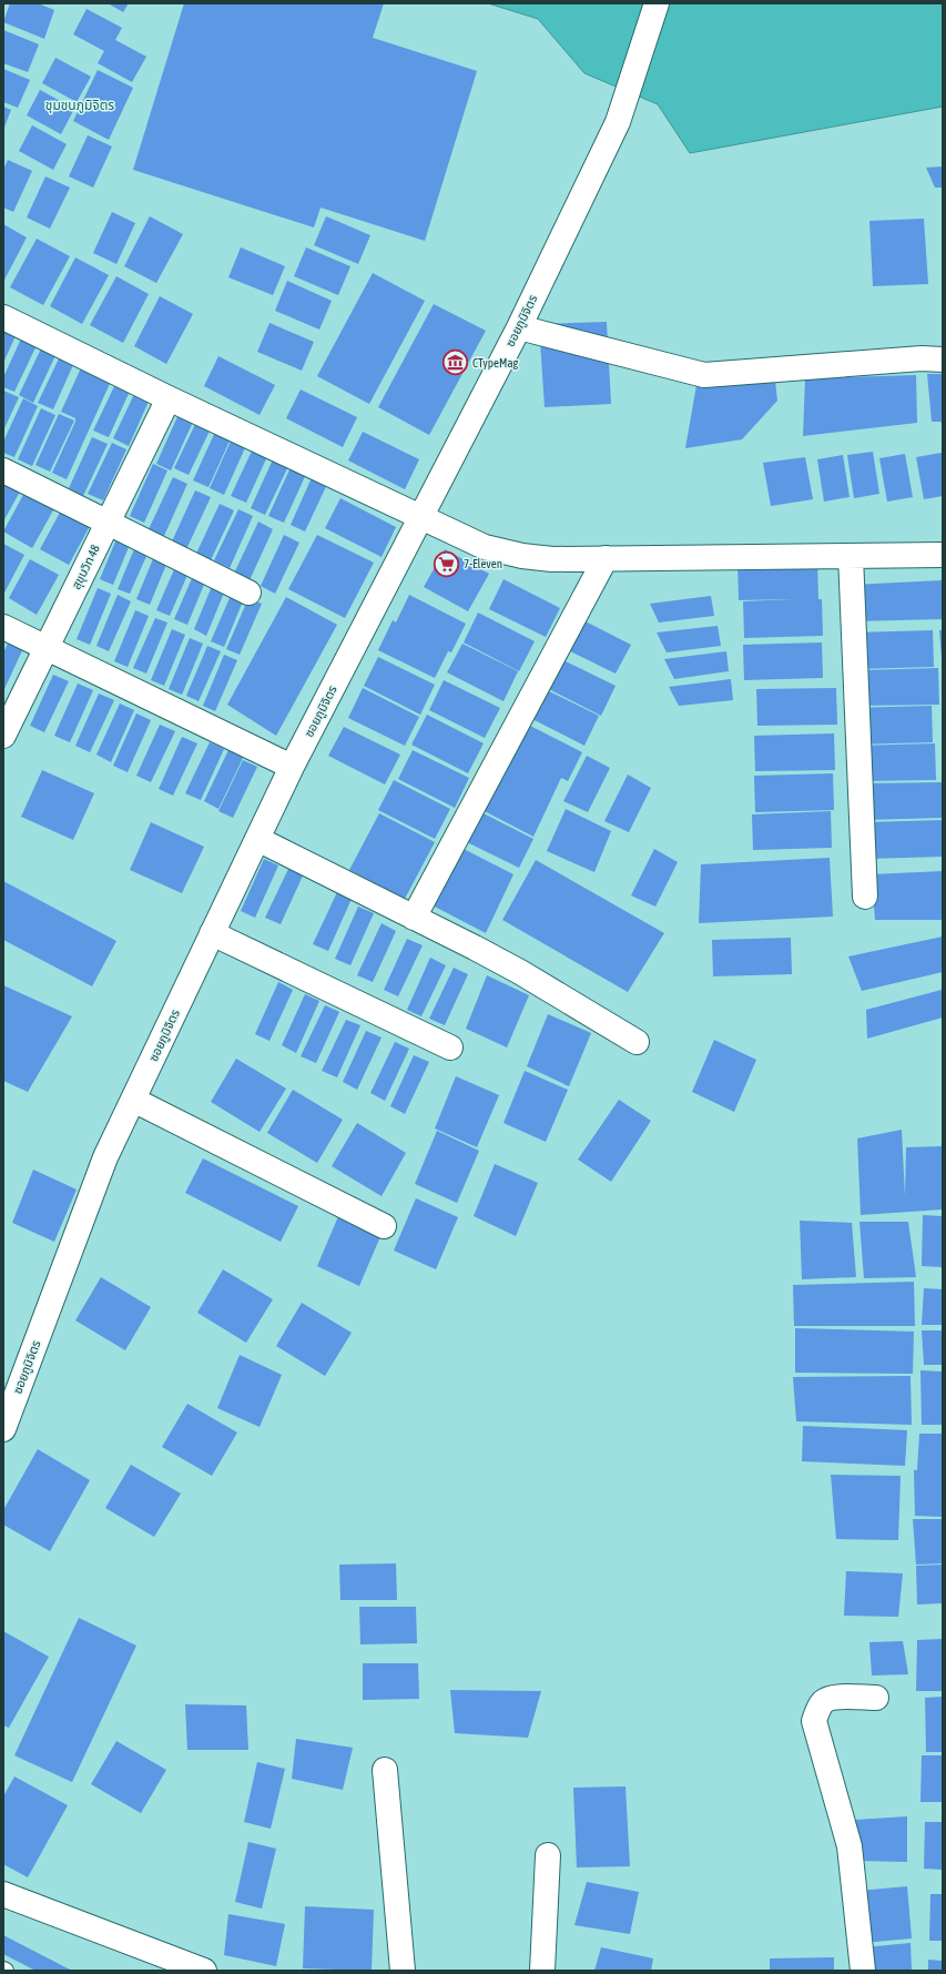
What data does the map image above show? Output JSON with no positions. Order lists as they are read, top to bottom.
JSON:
{
  "streets": {
    "street": ["ซอยภูมิจิตร", "สุขุมวิท 48"]
  },
  "districts": ["ชุมชนภูมิจิตร"],
  "places": {
    "museum": ["CTypeMag"],
    "supermarket": ["7-Eleven"]
  }
}
